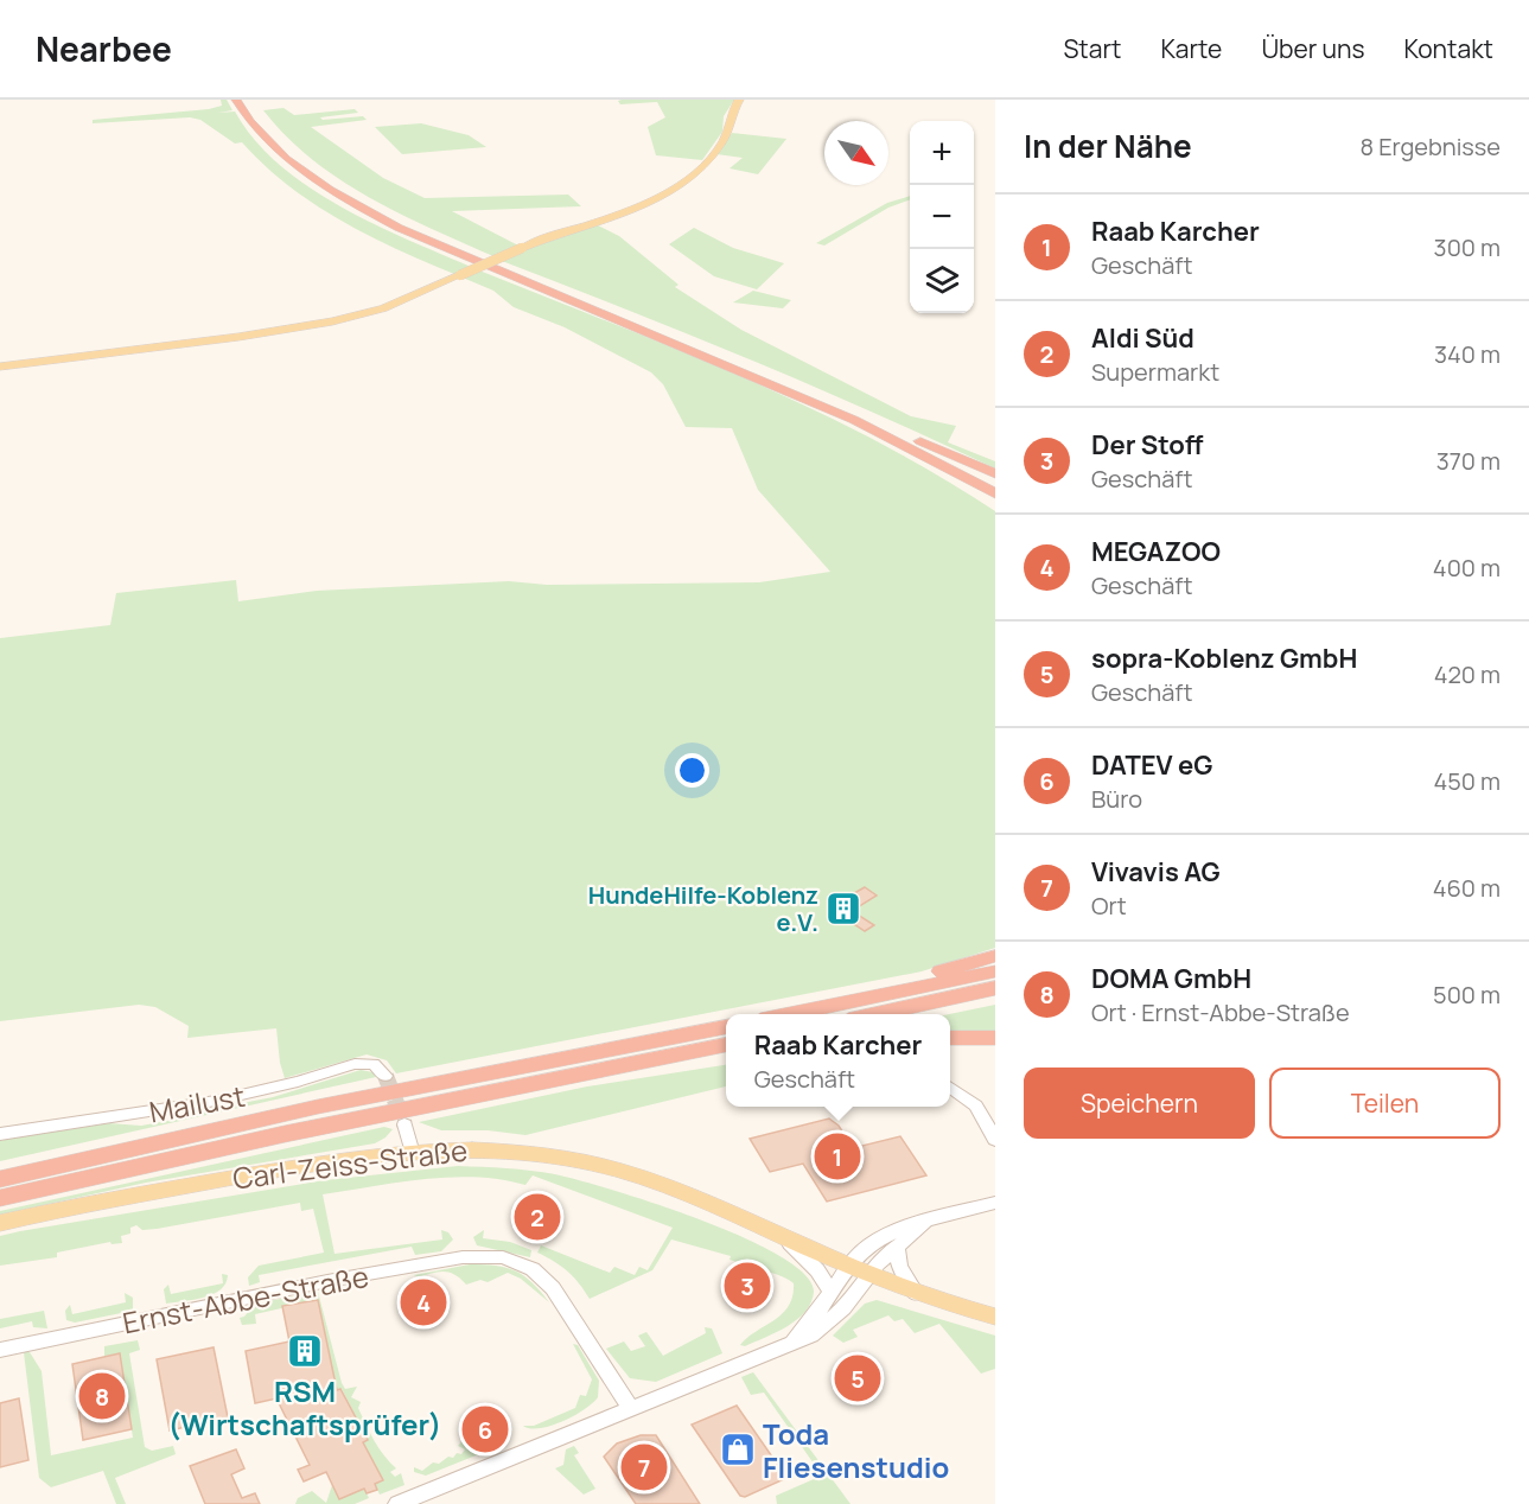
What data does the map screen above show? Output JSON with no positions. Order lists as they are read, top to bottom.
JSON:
{
  "streets": {
    "main road": ["Carl-Zeiss-Straße"],
    "street": ["Mailust", "Ernst-Abbe-Straße"]
  },
  "places": {
    "building": ["HundeHilfe-Koblenz e.V.", "RSM (Wirtschaftsprüfer)"],
    "shop": ["Toda Fliesenstudio"]
  },
  "north": "bottom right",
  "page": {
    "header": "Nearbee",
    "nav": [
      "Start",
      "Karte",
      "Über uns",
      "Kontakt"
    ],
    "heading": ["In der Nähe", "8 Ergebnisse"],
    "map_buttons": ["+", "−"],
    "list": [
      {
        "mark": "1",
        "name": "Raab Karcher",
        "note": "Geschäft",
        "value": "300 m"
      },
      {
        "mark": "2",
        "name": "Aldi Süd",
        "note": "Supermarkt",
        "value": "340 m"
      },
      {
        "mark": "3",
        "name": "Der Stoff",
        "note": "Geschäft",
        "value": "370 m"
      },
      {
        "mark": "4",
        "name": "MEGAZOO",
        "note": "Geschäft",
        "value": "400 m"
      },
      {
        "mark": "5",
        "name": "sopra-Koblenz GmbH",
        "note": "Geschäft",
        "value": "420 m"
      },
      {
        "mark": "6",
        "name": "DATEV eG",
        "note": "Büro",
        "value": "450 m"
      },
      {
        "mark": "7",
        "name": "Vivavis AG",
        "note": "Ort",
        "value": "460 m"
      },
      {
        "mark": "8",
        "name": "DOMA GmbH",
        "note": "Ort · Ernst-Abbe-Straße",
        "value": "500 m"
      }
    ],
    "popup": ["Raab Karcher", "Geschäft"],
    "buttons": ["Speichern", "Teilen"],
    "pins": [
      "1",
      "2",
      "3",
      "4",
      "5",
      "8",
      "6",
      "7"
    ]
  }
}
